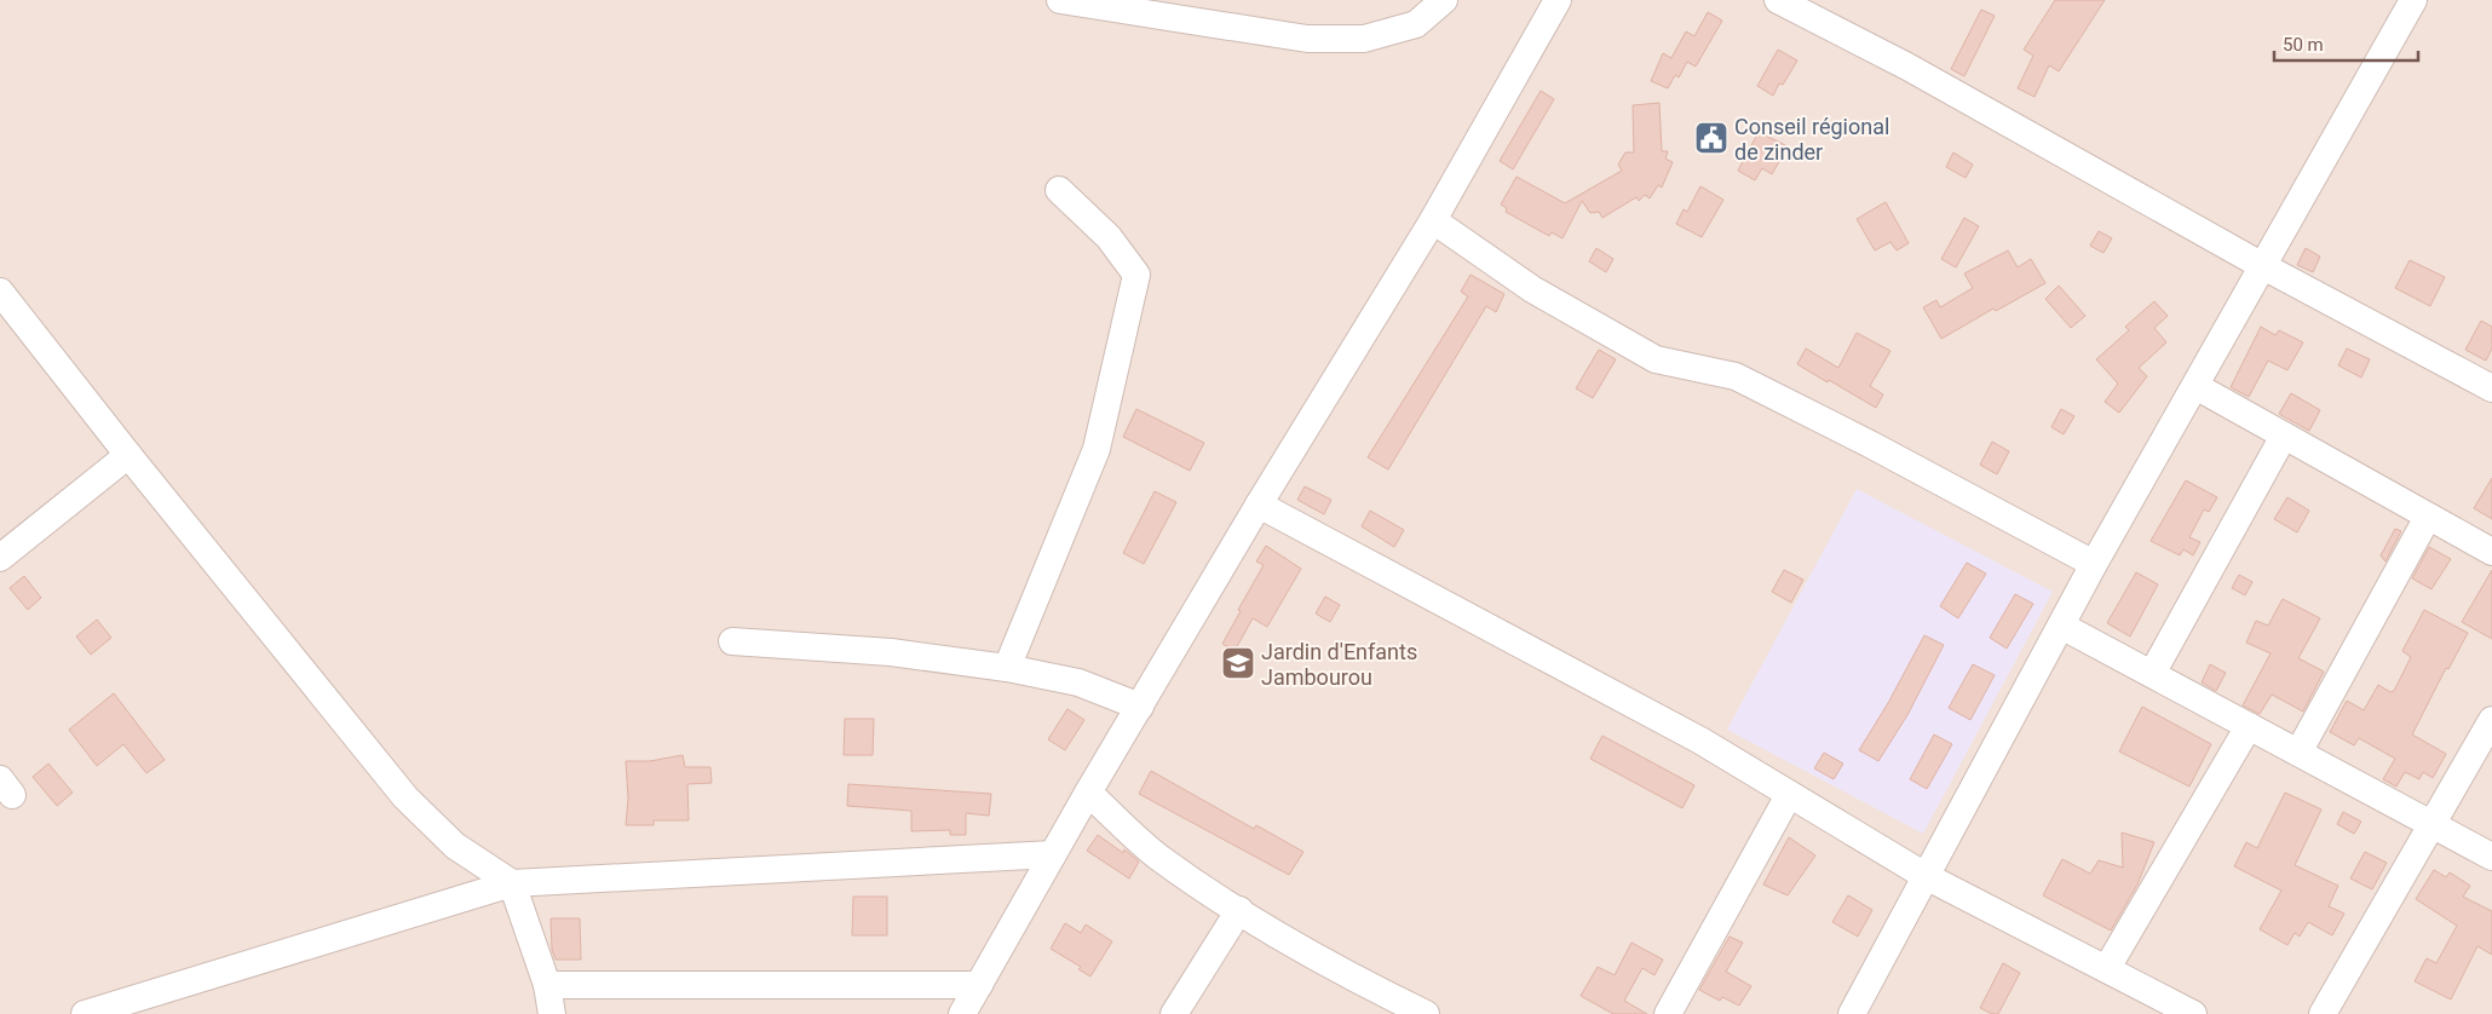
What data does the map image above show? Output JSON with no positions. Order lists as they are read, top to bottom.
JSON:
{
  "places": {
    "public building": ["Conseil régional de zinder"],
    "school or university": ["Jardin d'Enfants Jambourou"]
  },
  "scale_bar": "50 m"
}
